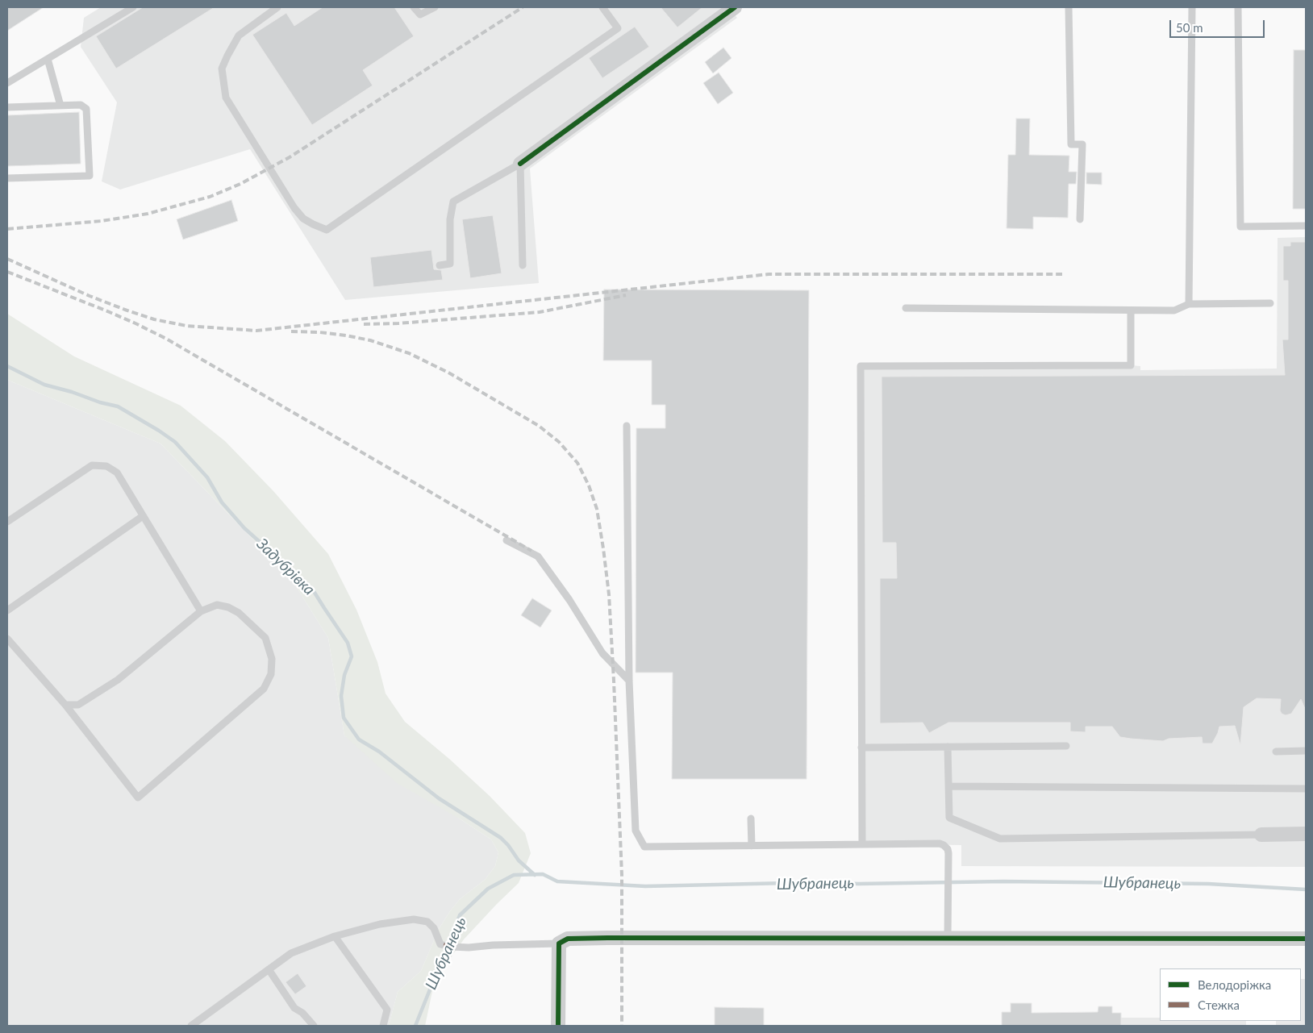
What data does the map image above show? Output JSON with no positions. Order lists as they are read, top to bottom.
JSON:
{
  "water": ["Задубрівка", "Шубранець"],
  "legend": ["Велодоріжка", "Стежка"],
  "scale_bar": "50 m"
}
